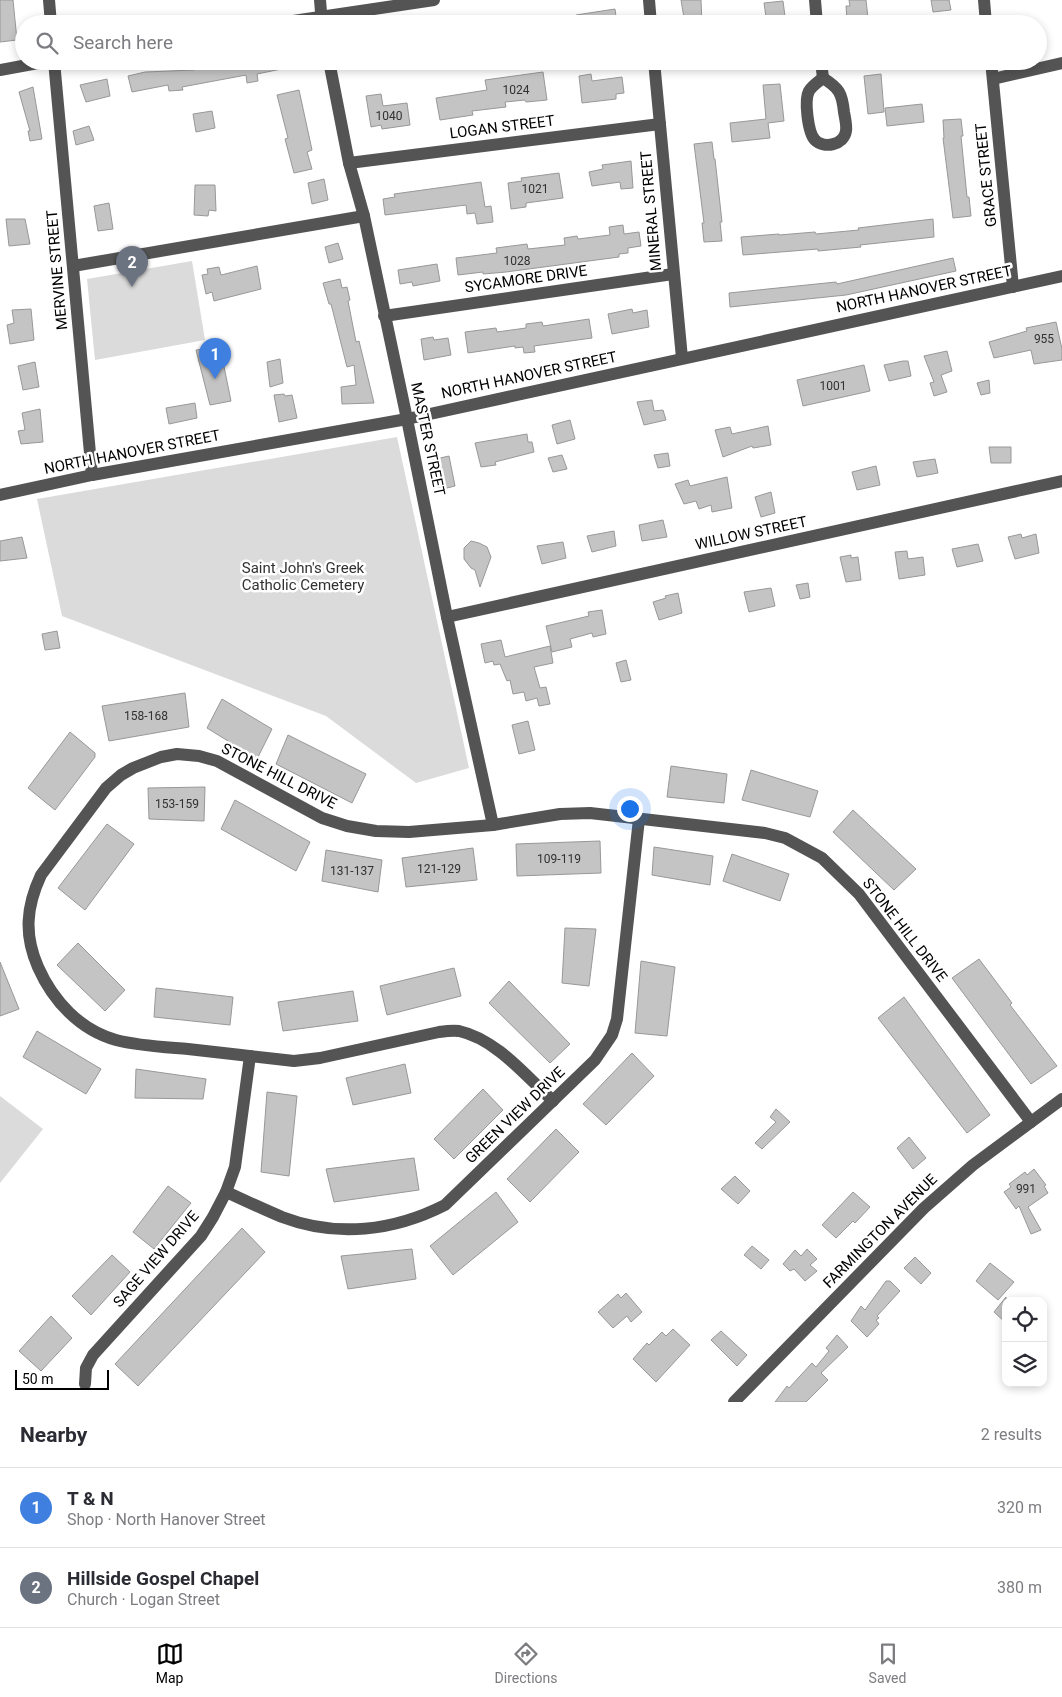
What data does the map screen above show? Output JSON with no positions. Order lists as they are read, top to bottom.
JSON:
{
  "streets": {
    "street": [
      "LOGAN STREET",
      "GRACE STREET",
      "MINERAL STREET",
      "MERVINE STREET",
      "SYCAMORE DRIVE",
      "NORTH HANOVER STREET",
      "MASTER STREET",
      "WILLOW STREET",
      "STONE HILL DRIVE",
      "GREEN VIEW DRIVE",
      "FARMINGTON AVENUE",
      "SAGE VIEW DRIVE"
    ]
  },
  "crossings": [
    ["LOGAN STREET", "MINERAL STREET"],
    ["LOGAN STREET", "MASTER STREET"],
    ["GRACE STREET", "NORTH HANOVER STREET"],
    ["MINERAL STREET", "SYCAMORE DRIVE"],
    ["MINERAL STREET", "NORTH HANOVER STREET"],
    ["MERVINE STREET", "NORTH HANOVER STREET"],
    ["SYCAMORE DRIVE", "MASTER STREET"],
    ["NORTH HANOVER STREET", "MASTER STREET"],
    ["MASTER STREET", "WILLOW STREET"],
    ["MASTER STREET", "STONE HILL DRIVE"],
    ["STONE HILL DRIVE", "GREEN VIEW DRIVE"],
    ["STONE HILL DRIVE", "FARMINGTON AVENUE"],
    ["STONE HILL DRIVE", "SAGE VIEW DRIVE"],
    ["GREEN VIEW DRIVE", "SAGE VIEW DRIVE"]
  ],
  "parks": ["Saint John's Greek Catholic Cemetery"],
  "house_numbers": [
    "1024",
    "1040",
    "1021",
    "1028",
    "955",
    "1001",
    "158-168",
    "153-159",
    "109-119",
    "121-129",
    "131-137",
    "991"
  ],
  "scale_bar": "50 m",
  "page": {
    "search": "Search here",
    "pins": ["2", "1"],
    "scale": "50 m",
    "heading": ["Nearby", "2 results"],
    "list": [
      {
        "mark": "1",
        "name": "T & N",
        "note": "Shop · North Hanover Street",
        "value": "320 m"
      },
      {
        "mark": "2",
        "name": "Hillside Gospel Chapel",
        "note": "Church · Logan Street",
        "value": "380 m"
      }
    ],
    "nav": ["Map", "Directions", "Saved"]
  }
}
